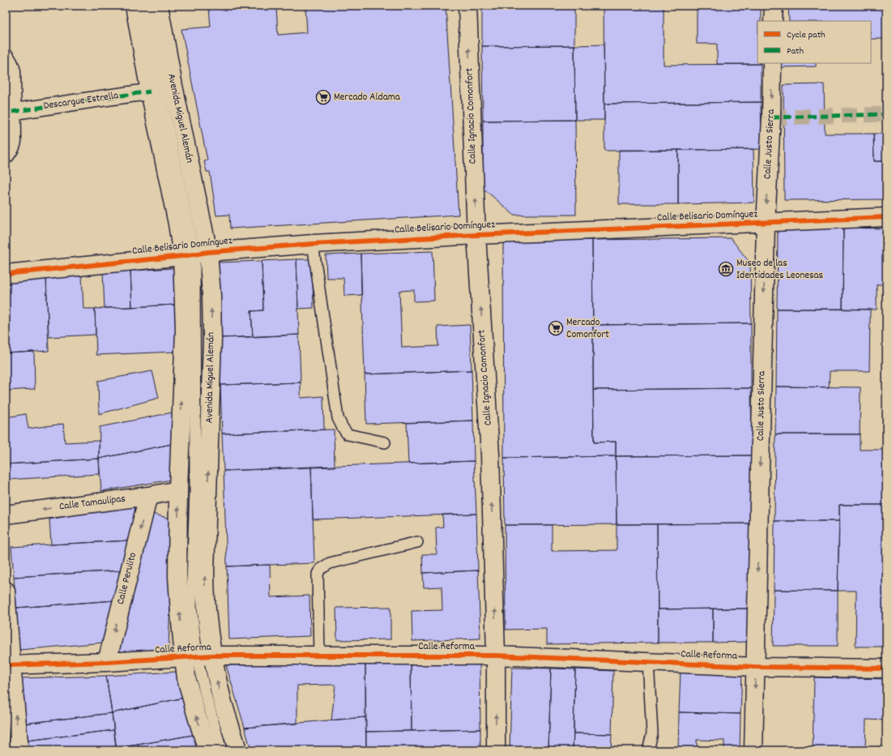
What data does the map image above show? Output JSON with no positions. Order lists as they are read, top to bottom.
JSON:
{
  "streets": {
    "street": [
      "Descargue Estrella",
      "Calle Ignacio Comonfort",
      "Avenida Miguel Alemán",
      "Calle Justo Sierra",
      "Calle Belisario Domínguez",
      "Calle Tamaulipas",
      "Calle Perulito",
      "Calle Reforma"
    ]
  },
  "crossings": [
    ["Descargue Estrella", "Avenida Miguel Alemán"],
    ["Calle Ignacio Comonfort", "Calle Belisario Domínguez"],
    ["Calle Ignacio Comonfort", "Calle Reforma"],
    ["Avenida Miguel Alemán", "Calle Belisario Domínguez"],
    ["Avenida Miguel Alemán", "Calle Tamaulipas"],
    ["Avenida Miguel Alemán", "Calle Reforma"],
    ["Calle Justo Sierra", "Calle Belisario Domínguez"],
    ["Calle Justo Sierra", "Calle Reforma"],
    ["Calle Tamaulipas", "Calle Perulito"],
    ["Calle Perulito", "Calle Reforma"]
  ],
  "one_way": [
    "Calle Ignacio Comonfort",
    "Calle Justo Sierra",
    "Calle Tamaulipas",
    "Calle Perulito"
  ],
  "places": {
    "supermarket": ["Mercado Aldama", "Mercado Comonfort"],
    "museum": ["Museo de las Identidades Leonesas"]
  },
  "legend": ["Cycle path", "Path"]
}
